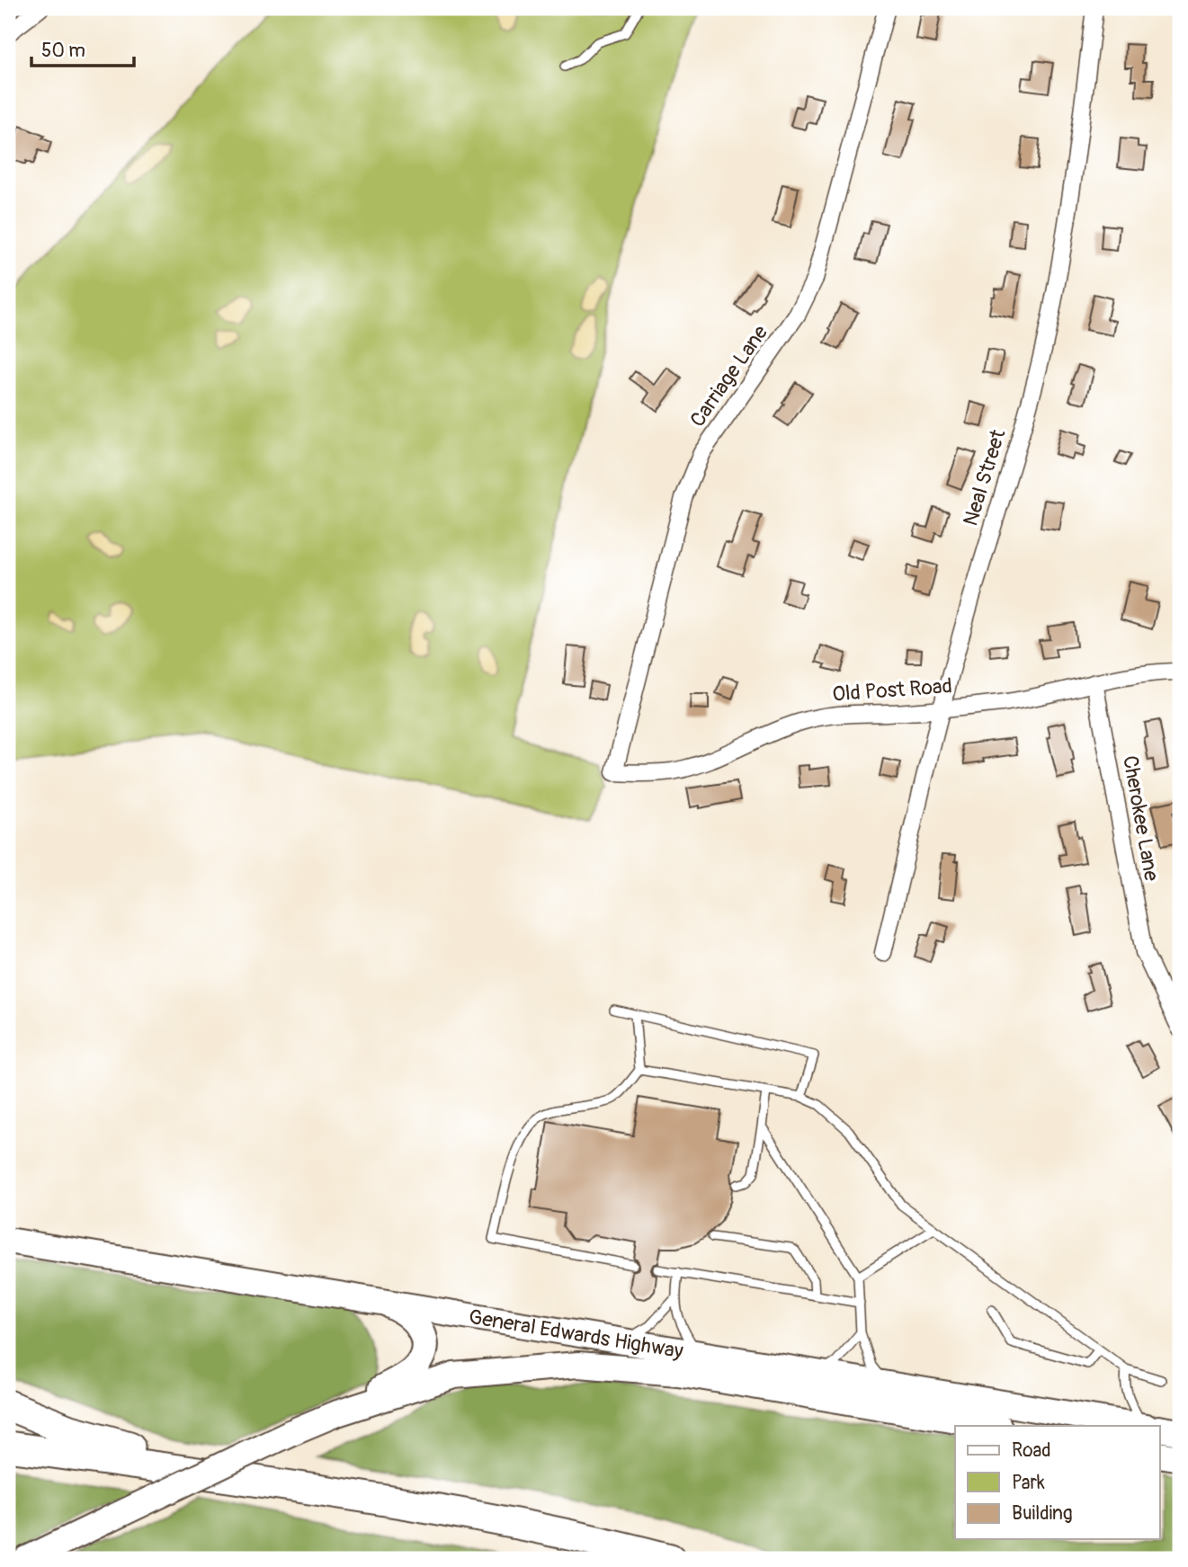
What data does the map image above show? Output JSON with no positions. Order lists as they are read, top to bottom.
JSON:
{
  "streets": {
    "main road": ["General Edwards Highway"],
    "street": [
      "Carriage Lane",
      "Neal Street",
      "Old Post Road",
      "Cherokee Lane"
    ]
  },
  "crossings": [
    ["Carriage Lane", "Old Post Road"],
    ["Neal Street", "Old Post Road"],
    ["Old Post Road", "Cherokee Lane"]
  ],
  "legend": ["Road", "Park", "Building"],
  "scale_bar": "50 m"
}
